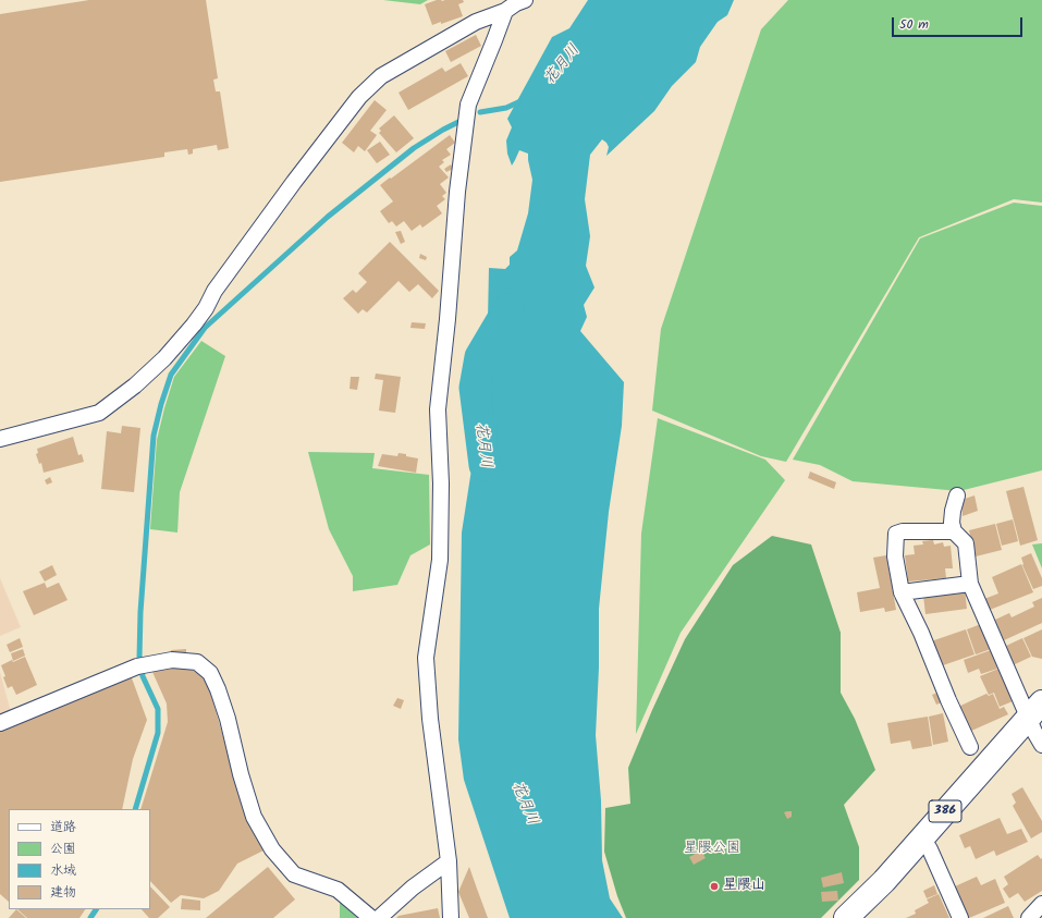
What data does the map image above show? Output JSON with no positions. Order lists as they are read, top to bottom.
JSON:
{
  "streets": {
    "highway": ["386"]
  },
  "water": ["花月川"],
  "parks": ["星隈公園"],
  "places": ["星隈山"],
  "legend": [
    "道路",
    "公園",
    "水域",
    "建物"
  ],
  "scale_bar": "50 m"
}
